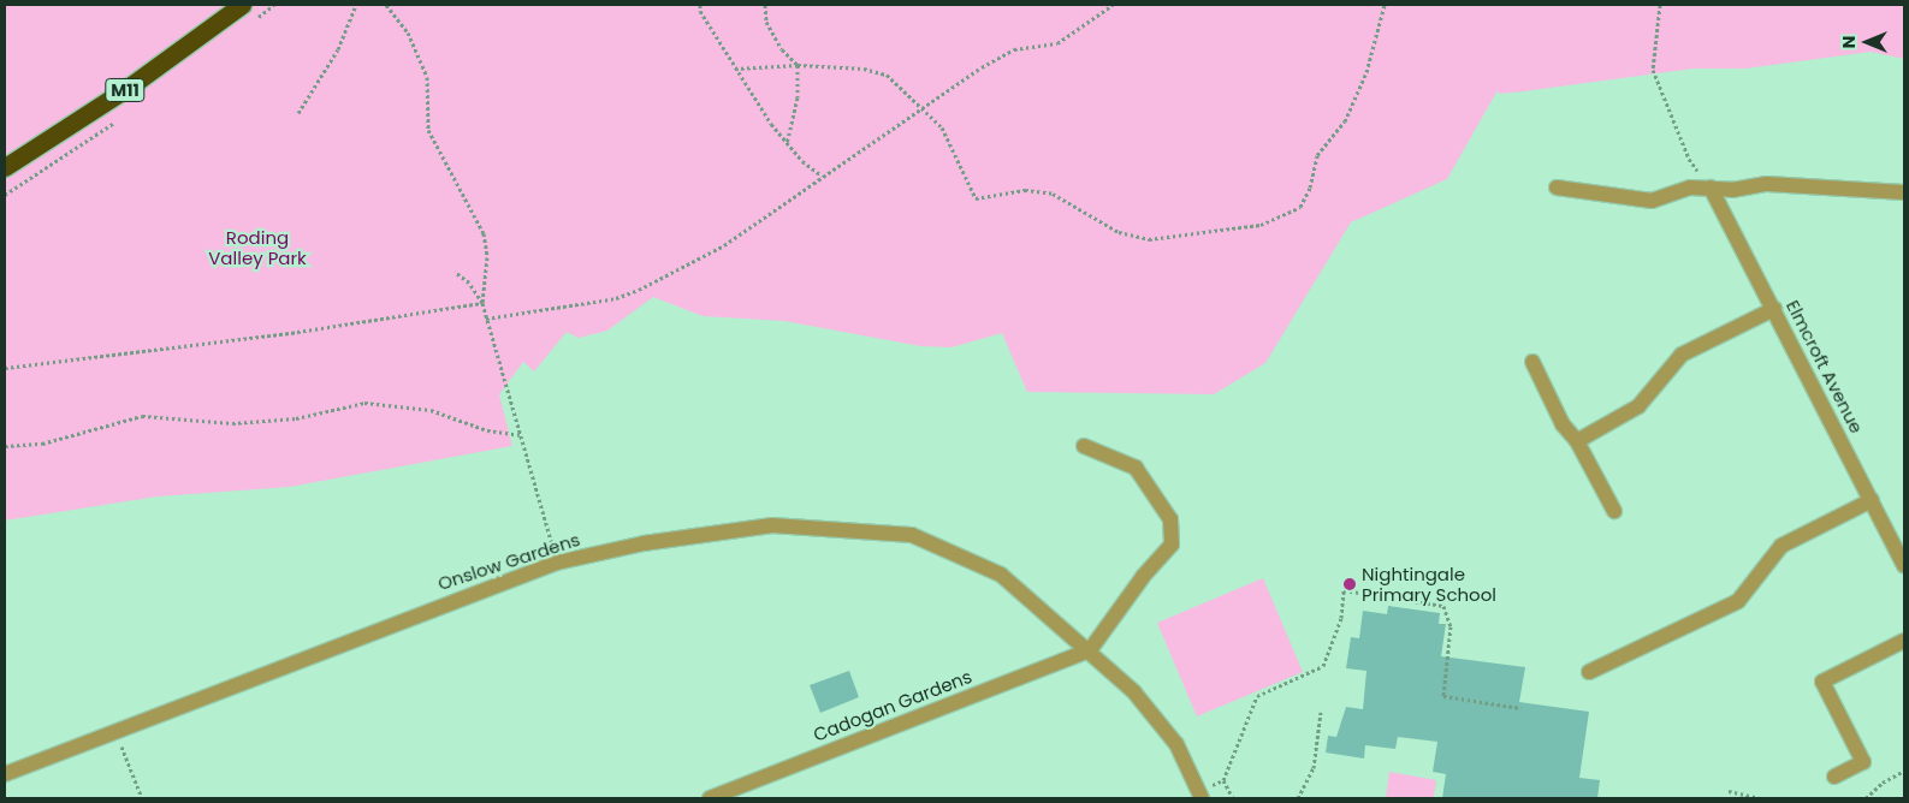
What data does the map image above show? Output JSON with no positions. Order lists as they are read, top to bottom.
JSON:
{
  "streets": {
    "highway": ["M11"],
    "street": ["Elmcroft Avenue", "Onslow Gardens", "Cadogan Gardens"]
  },
  "crossings": [
    ["Onslow Gardens", "Cadogan Gardens"]
  ],
  "parks": ["Roding Valley Park"],
  "places": ["Nightingale Primary School"],
  "north": "left"
}
